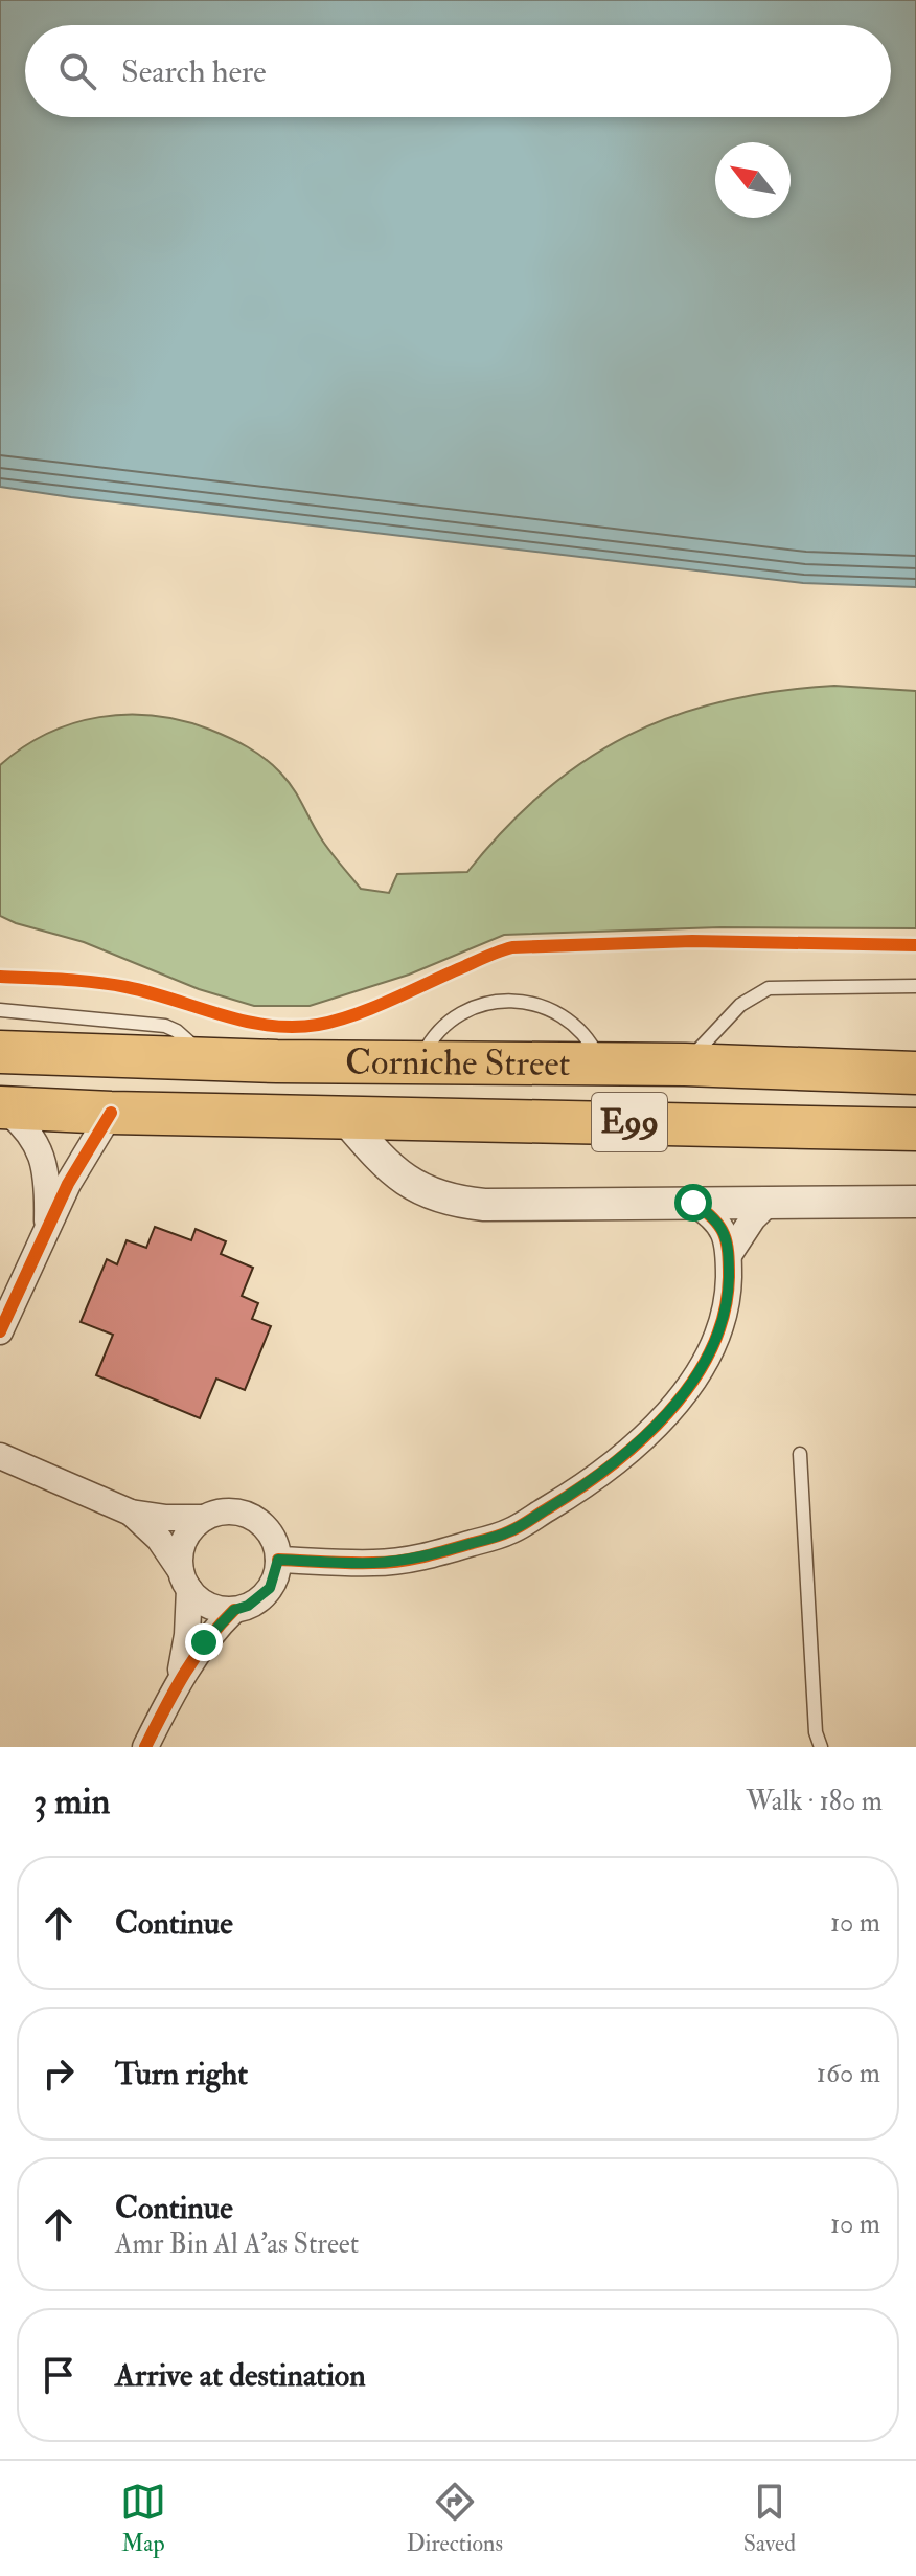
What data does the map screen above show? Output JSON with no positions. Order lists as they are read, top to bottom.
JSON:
{
  "streets": {
    "highway": ["Corniche Street", "E99"]
  },
  "north": "top left",
  "page": {
    "search": "Search here",
    "heading": ["3 min", "Walk · 180 m"],
    "list": [
      ["Continue", "10 m"],
      ["Turn right", "160 m"],
      ["Continue", "Amr Bin Al A'as Street", "10 m"],
      "Arrive at destination"
    ],
    "nav": ["Map", "Directions", "Saved"]
  }
}
